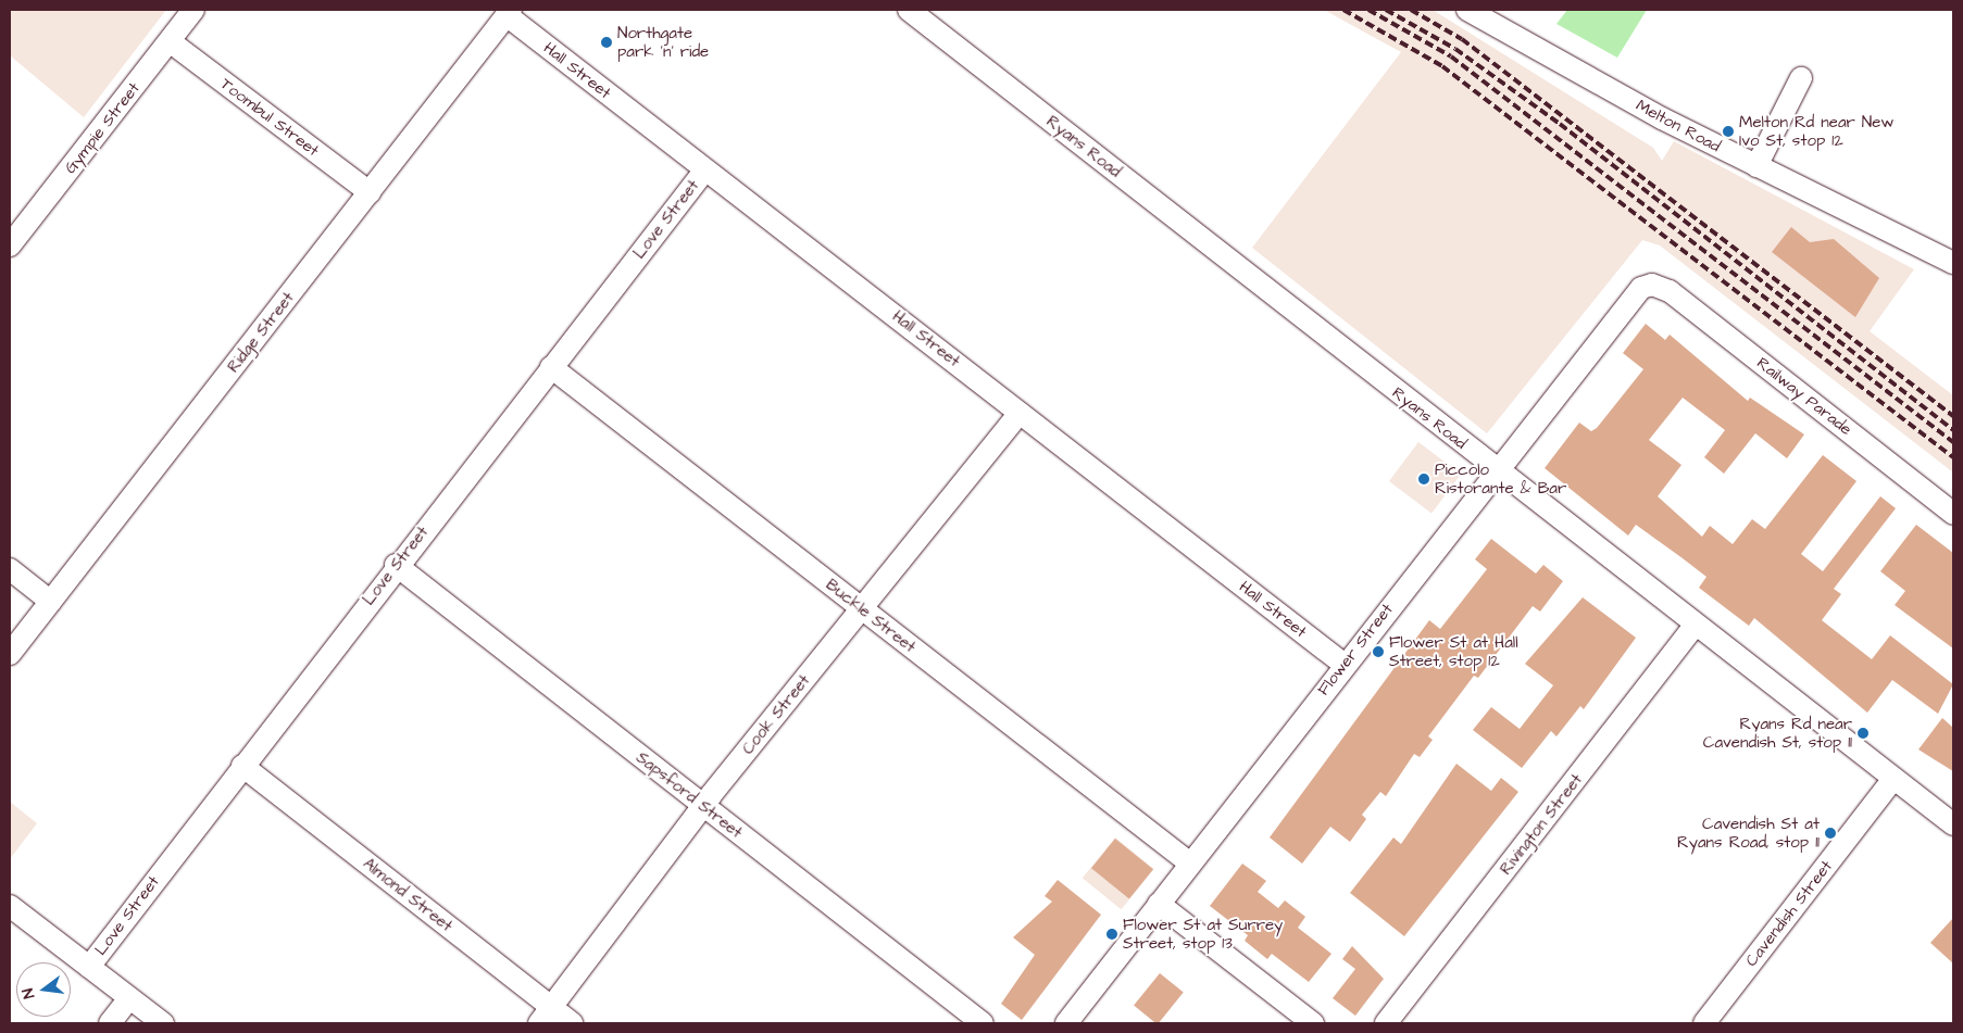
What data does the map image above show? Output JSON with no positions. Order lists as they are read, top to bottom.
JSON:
{
  "streets": {
    "street": [
      "Hall Street",
      "Toombul Street",
      "Melton Road",
      "Gympie Street",
      "Ryans Road",
      "Love Street",
      "Ridge Street",
      "Railway Parade",
      "Buckle Street",
      "Flower Street",
      "Cook Street",
      "Sapsford Street",
      "Rivington Street",
      "Almond Street",
      "Cavendish Street"
    ]
  },
  "crossings": [
    ["Hall Street", "Love Street"],
    ["Hall Street", "Ridge Street"],
    ["Hall Street", "Flower Street"],
    ["Hall Street", "Cook Street"],
    ["Toombul Street", "Gympie Street"],
    ["Toombul Street", "Ridge Street"],
    ["Ryans Road", "Flower Street"],
    ["Ryans Road", "Rivington Street"],
    ["Ryans Road", "Cavendish Street"],
    ["Love Street", "Buckle Street"],
    ["Love Street", "Sapsford Street"],
    ["Love Street", "Almond Street"],
    ["Railway Parade", "Flower Street"],
    ["Buckle Street", "Flower Street"],
    ["Buckle Street", "Cook Street"],
    ["Cook Street", "Sapsford Street"],
    ["Cook Street", "Almond Street"]
  ],
  "places": [
    "Northgate park 'n' ride",
    "Melton Rd near New Ivo St, stop 12",
    "Piccolo Ristorante & Bar",
    "Flower St at Hall Street, stop 12",
    "Ryans Rd near Cavendish St, stop 11",
    "Cavendish St at Ryans Road, stop 11",
    "Flower St at Surrey Street, stop 13"
  ],
  "north": "left"
}
